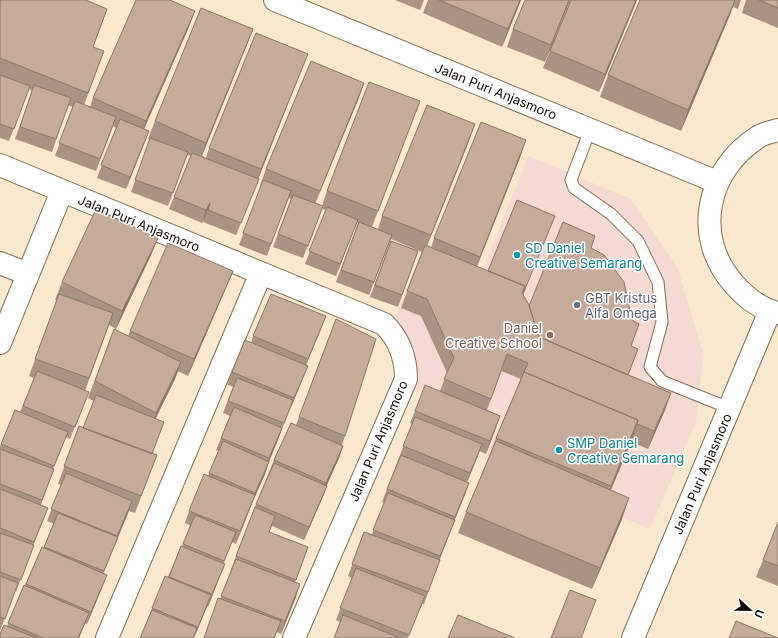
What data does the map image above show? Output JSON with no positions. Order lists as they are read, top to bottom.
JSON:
{
  "streets": {
    "street": ["Jalan Puri Anjasmoro"]
  },
  "places": [
    "SD Daniel Creative Semarang",
    "GBT Kristus Alfa Omega",
    "Daniel Creative School",
    "SMP Daniel Creative Semarang"
  ],
  "north": "right"
}
